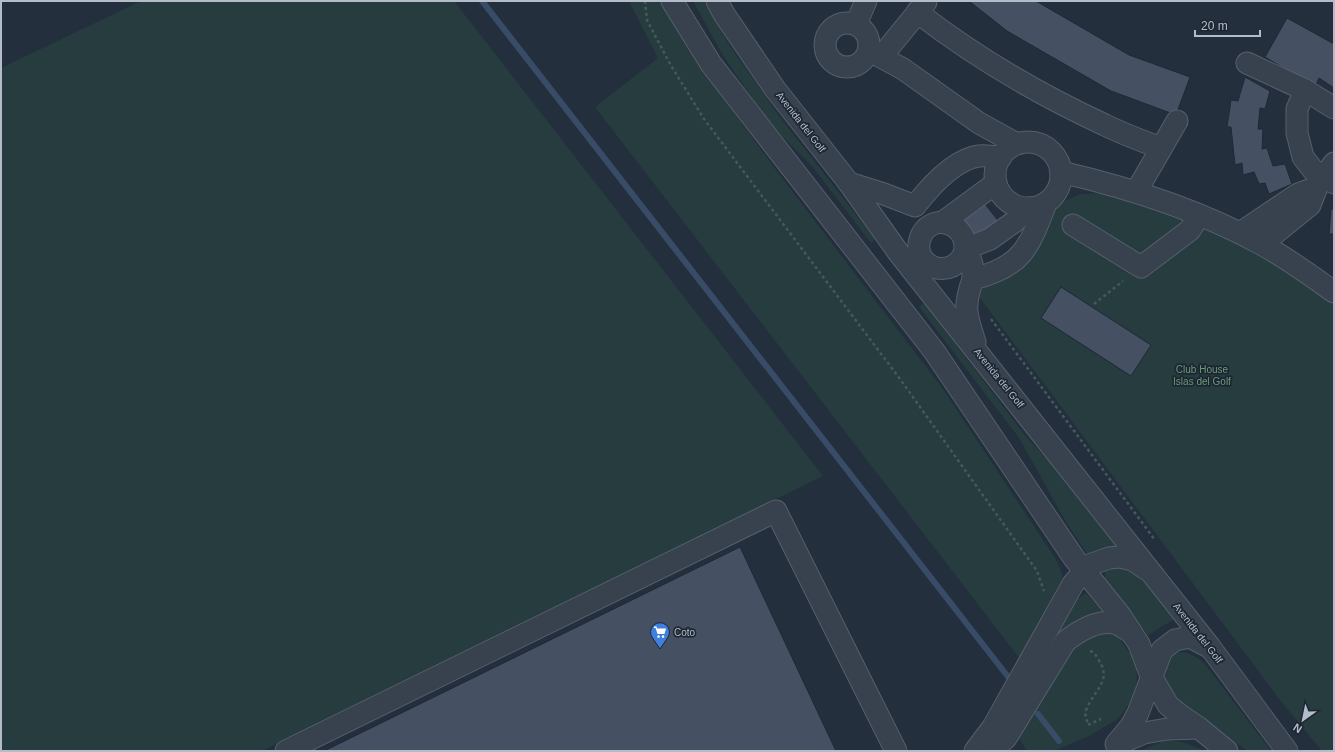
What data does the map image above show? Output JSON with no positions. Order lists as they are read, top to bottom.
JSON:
{
  "streets": {
    "street": ["Avenida del Golf"]
  },
  "parks": ["Club House Islas del Golf"],
  "places": {
    "supermarket": ["Coto"]
  },
  "scale_bar": "20 m",
  "north": "bottom left"
}
